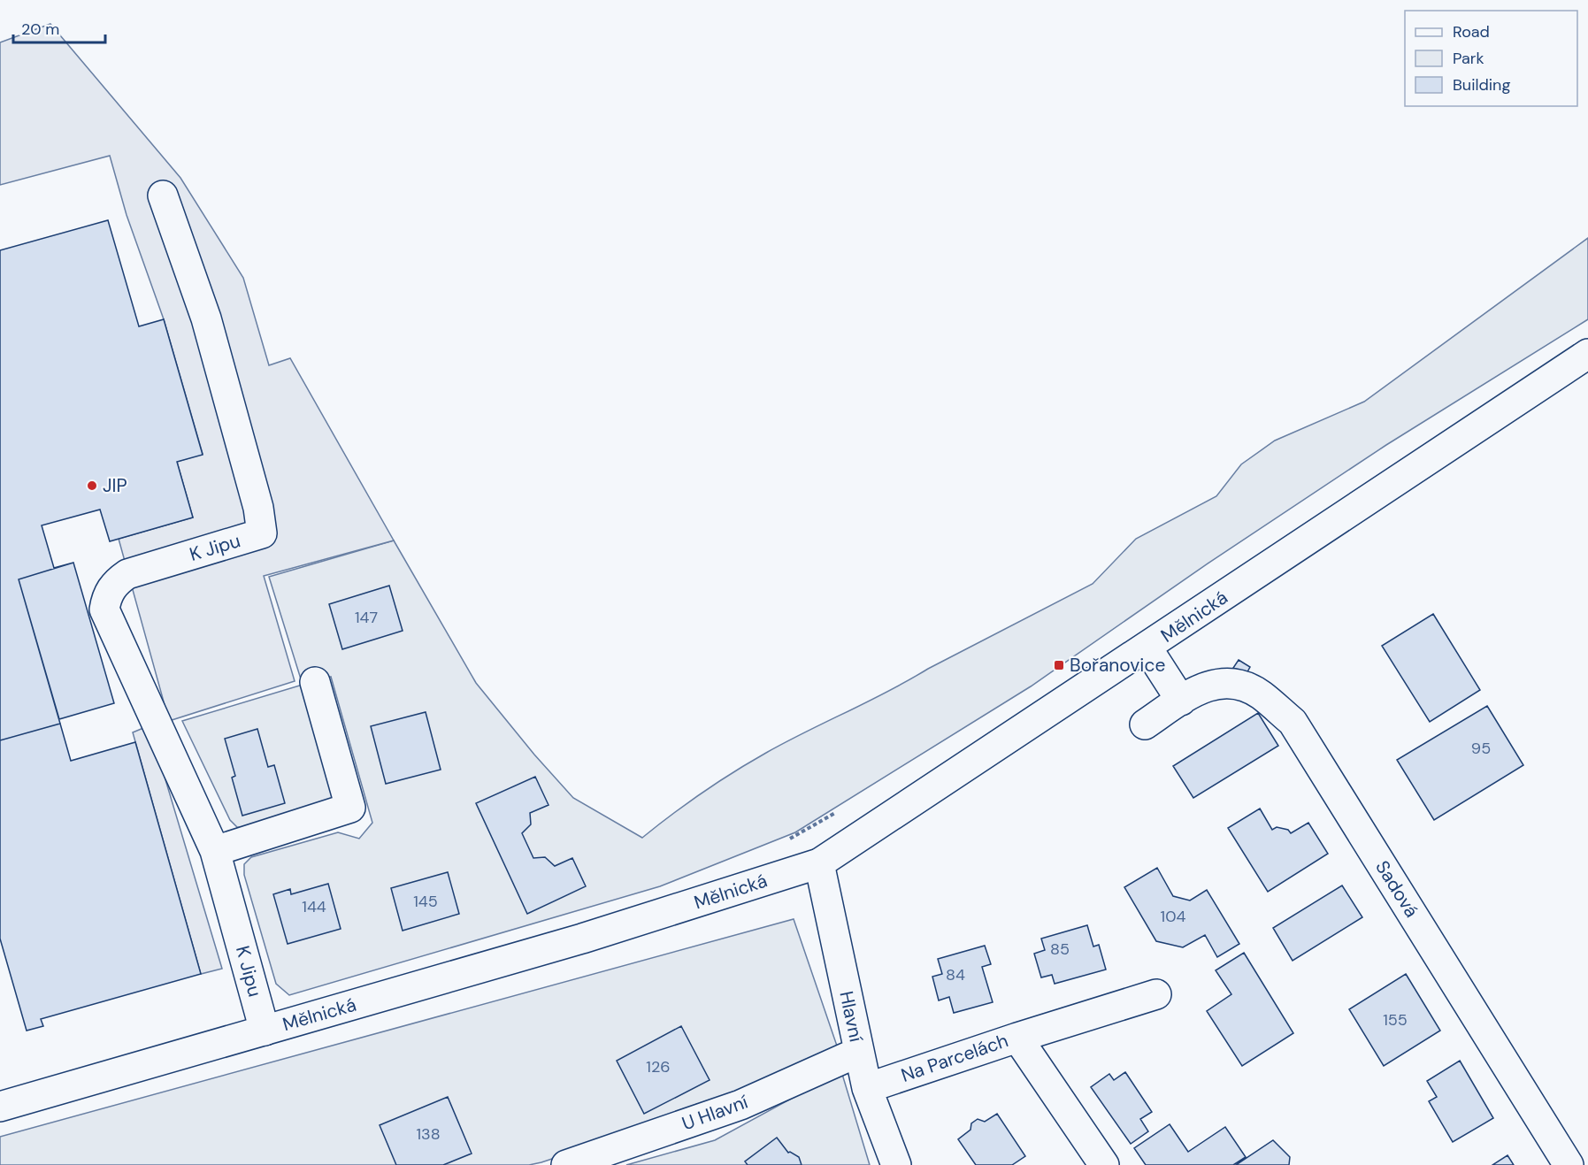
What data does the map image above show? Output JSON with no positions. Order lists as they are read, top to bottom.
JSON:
{
  "streets": {
    "street": [
      "K Jipu",
      "Mělnická",
      "Sadová",
      "Hlavní",
      "Na Parcelách",
      "U Hlavní"
    ]
  },
  "crossings": [
    ["K Jipu", "Mělnická"],
    ["Mělnická", "Hlavní"],
    ["Hlavní", "Na Parcelách"],
    ["Hlavní", "U Hlavní"]
  ],
  "places": {
    "other": ["JIP"],
    "transit": ["Bořanovice"]
  },
  "house_numbers": [
    "147",
    "95",
    "145",
    "144",
    "104",
    "85",
    "84",
    "155",
    "126",
    "138"
  ],
  "legend": ["Road", "Park", "Building"],
  "scale_bar": "20 m"
}
